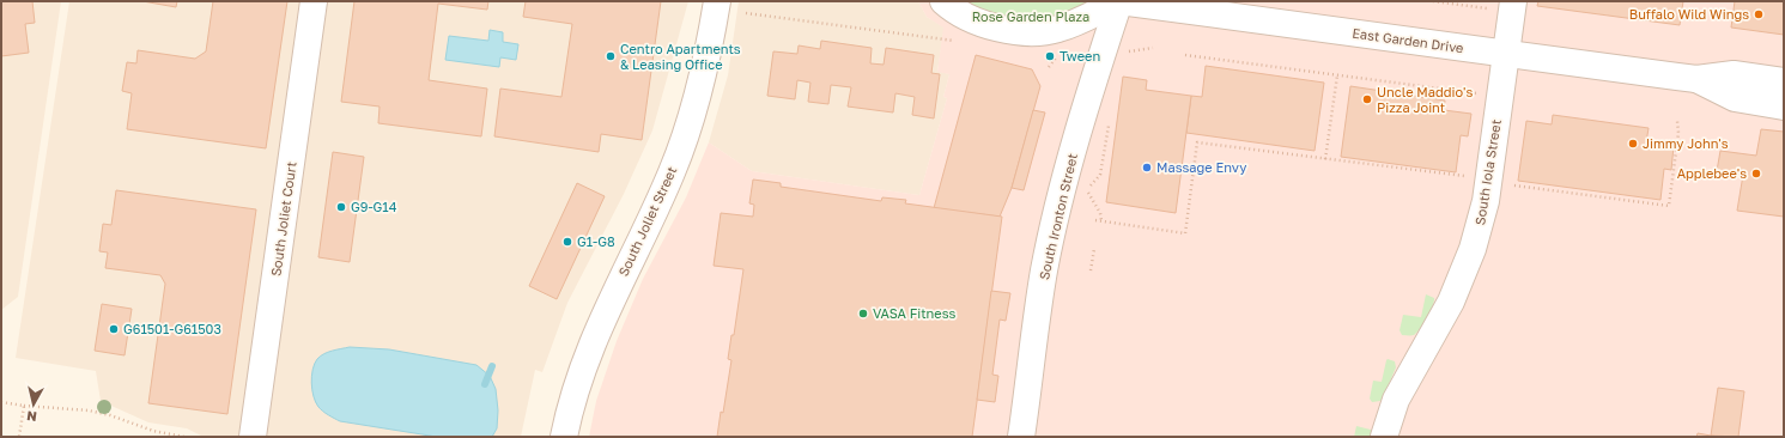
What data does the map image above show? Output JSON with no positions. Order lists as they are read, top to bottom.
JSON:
{
  "streets": {
    "street": [
      "East Garden Drive",
      "South Iola Street",
      "South Ironton Street",
      "South Joliet Court",
      "South Joliet Street"
    ]
  },
  "crossings": [
    ["East Garden Drive", "South Iola Street"],
    ["East Garden Drive", "South Ironton Street"]
  ],
  "parks": ["Rose Garden Plaza"],
  "places": [
    "Buffalo Wild Wings",
    "Centro Apartments & Leasing Office",
    "Tween",
    "Uncle Maddio's Pizza Joint",
    "Jimmy John's",
    "Massage Envy",
    "Applebee's",
    "G9-G14",
    "G1-G8",
    "VASA Fitness",
    "G61501-G61503"
  ],
  "north": "bottom"
}
